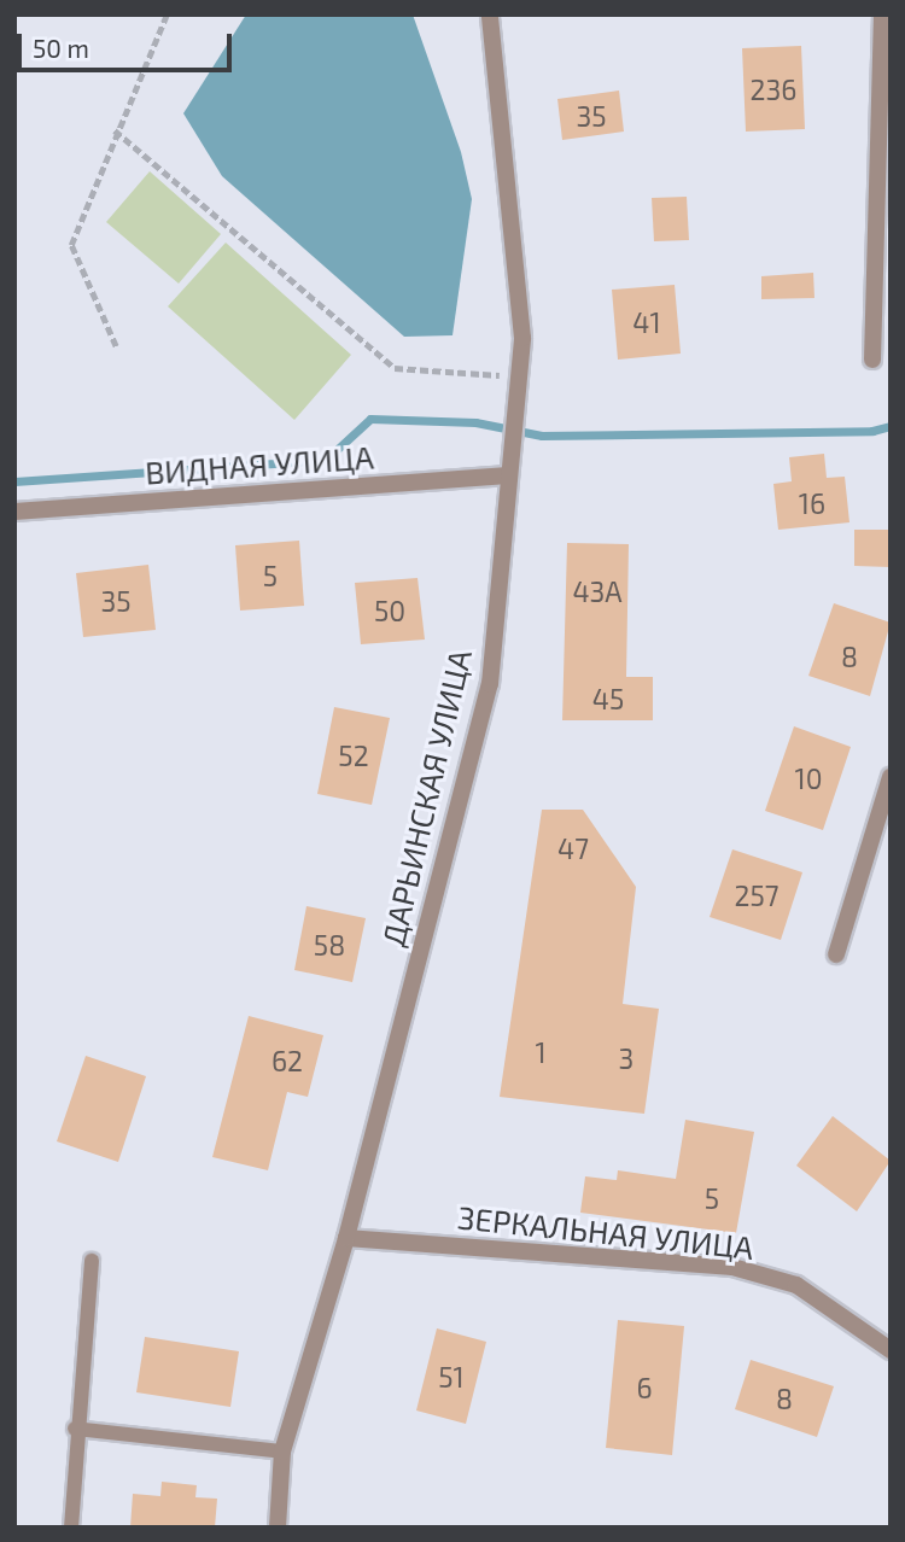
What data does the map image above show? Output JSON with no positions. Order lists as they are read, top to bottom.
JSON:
{
  "streets": {
    "street": ["ВИДНАЯ УЛИЦА", "ДАРЬИНСКАЯ УЛИЦА", "ЗЕРКАЛЬНАЯ УЛИЦА"]
  },
  "crossings": [
    ["ВИДНАЯ УЛИЦА", "ДАРЬИНСКАЯ УЛИЦА"],
    ["ДАРЬИНСКАЯ УЛИЦА", "ЗЕРКАЛЬНАЯ УЛИЦА"]
  ],
  "house_numbers": [
    "236",
    "35",
    "41",
    "16",
    "5",
    "43А",
    "35",
    "50",
    "8",
    "45",
    "52",
    "10",
    "47",
    "257",
    "58",
    "1",
    "3",
    "62",
    "5",
    "51",
    "6",
    "8"
  ],
  "scale_bar": "50 m"
}
